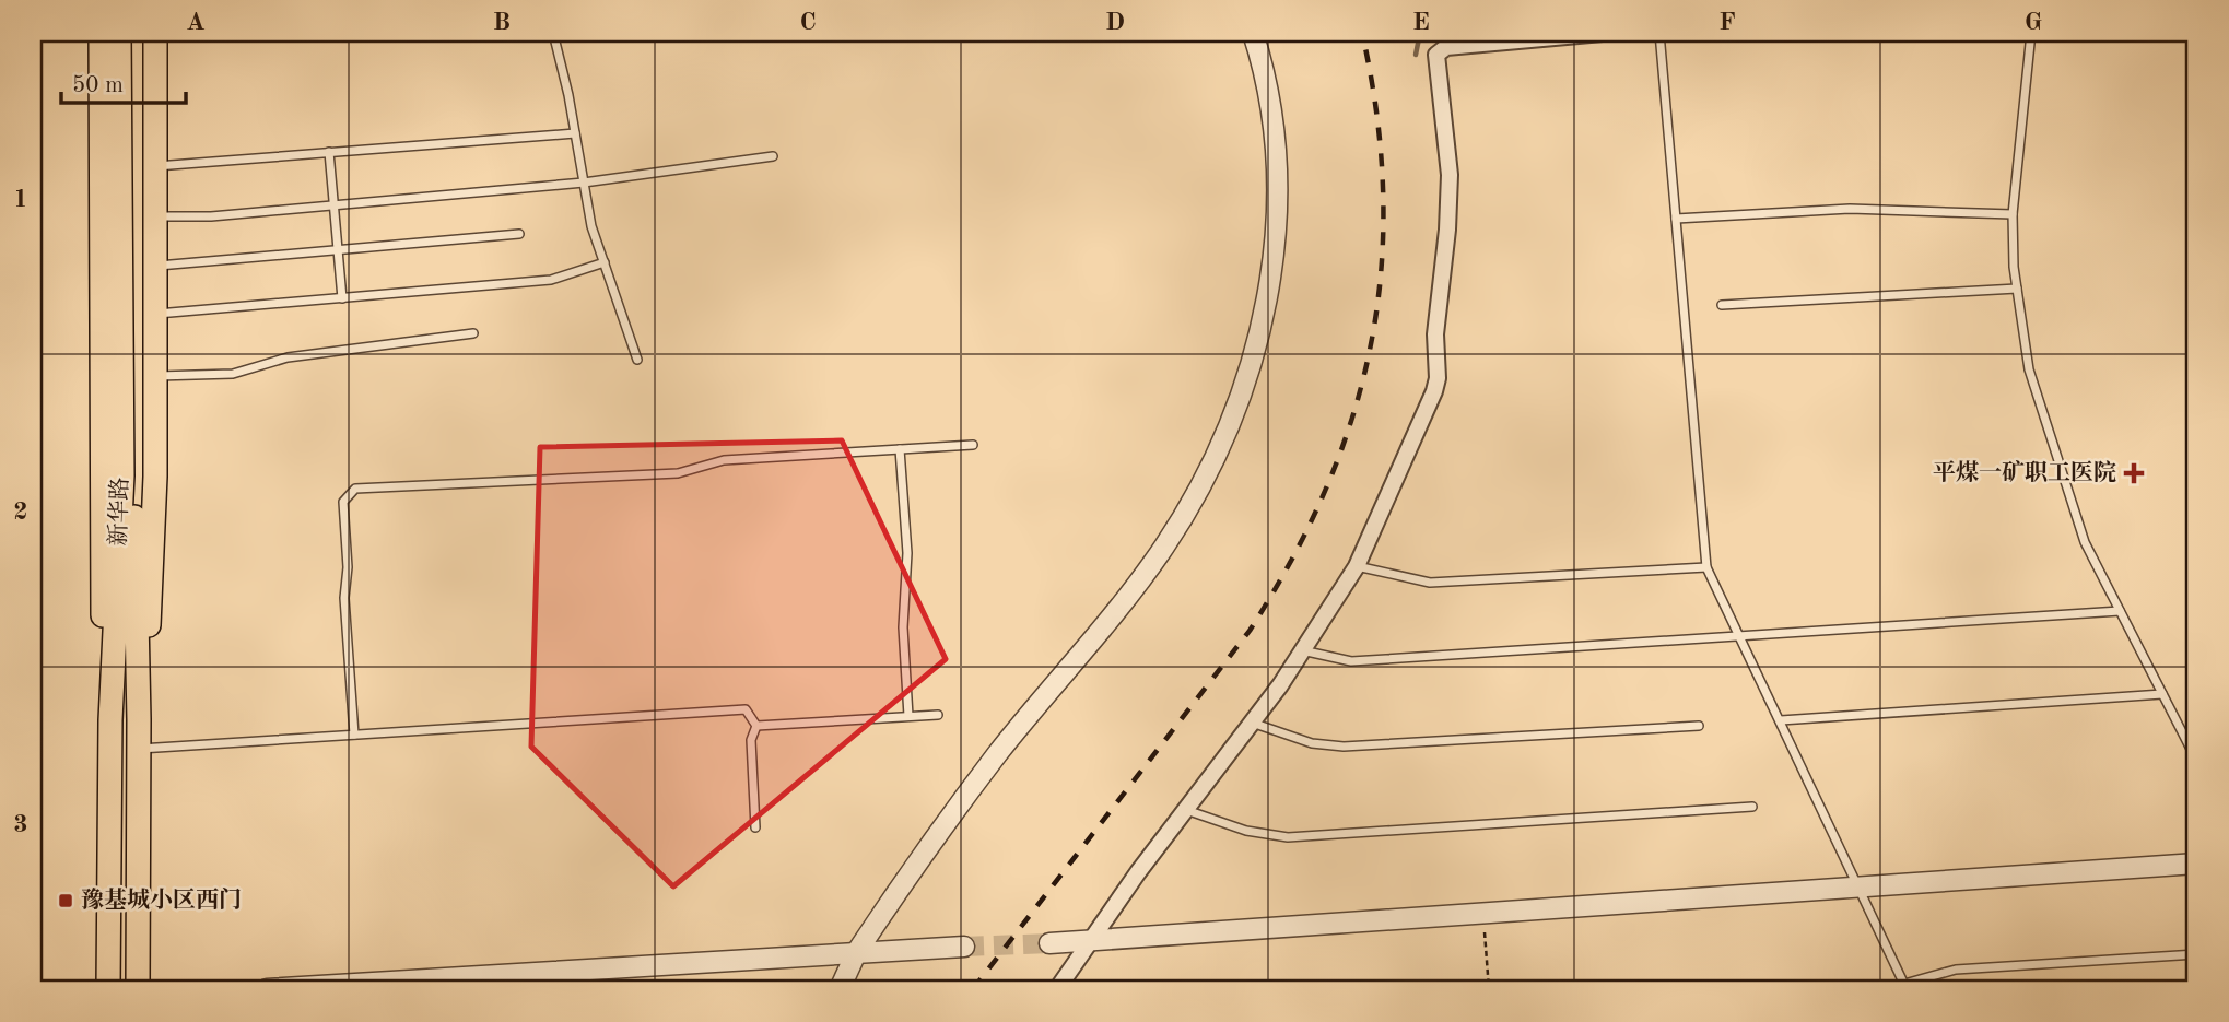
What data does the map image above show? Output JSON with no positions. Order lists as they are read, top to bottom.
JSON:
{
  "streets": {
    "main road": ["新华路"]
  },
  "places": {
    "health": ["平煤一矿职工医院"],
    "transit": ["豫基城小区西门"]
  },
  "scale_bar": "50 m",
  "grid": {
    "columns": [
      "A",
      "B",
      "C",
      "D",
      "E",
      "F",
      "G"
    ],
    "rows": ["1", "2", "3"]
  }
}
